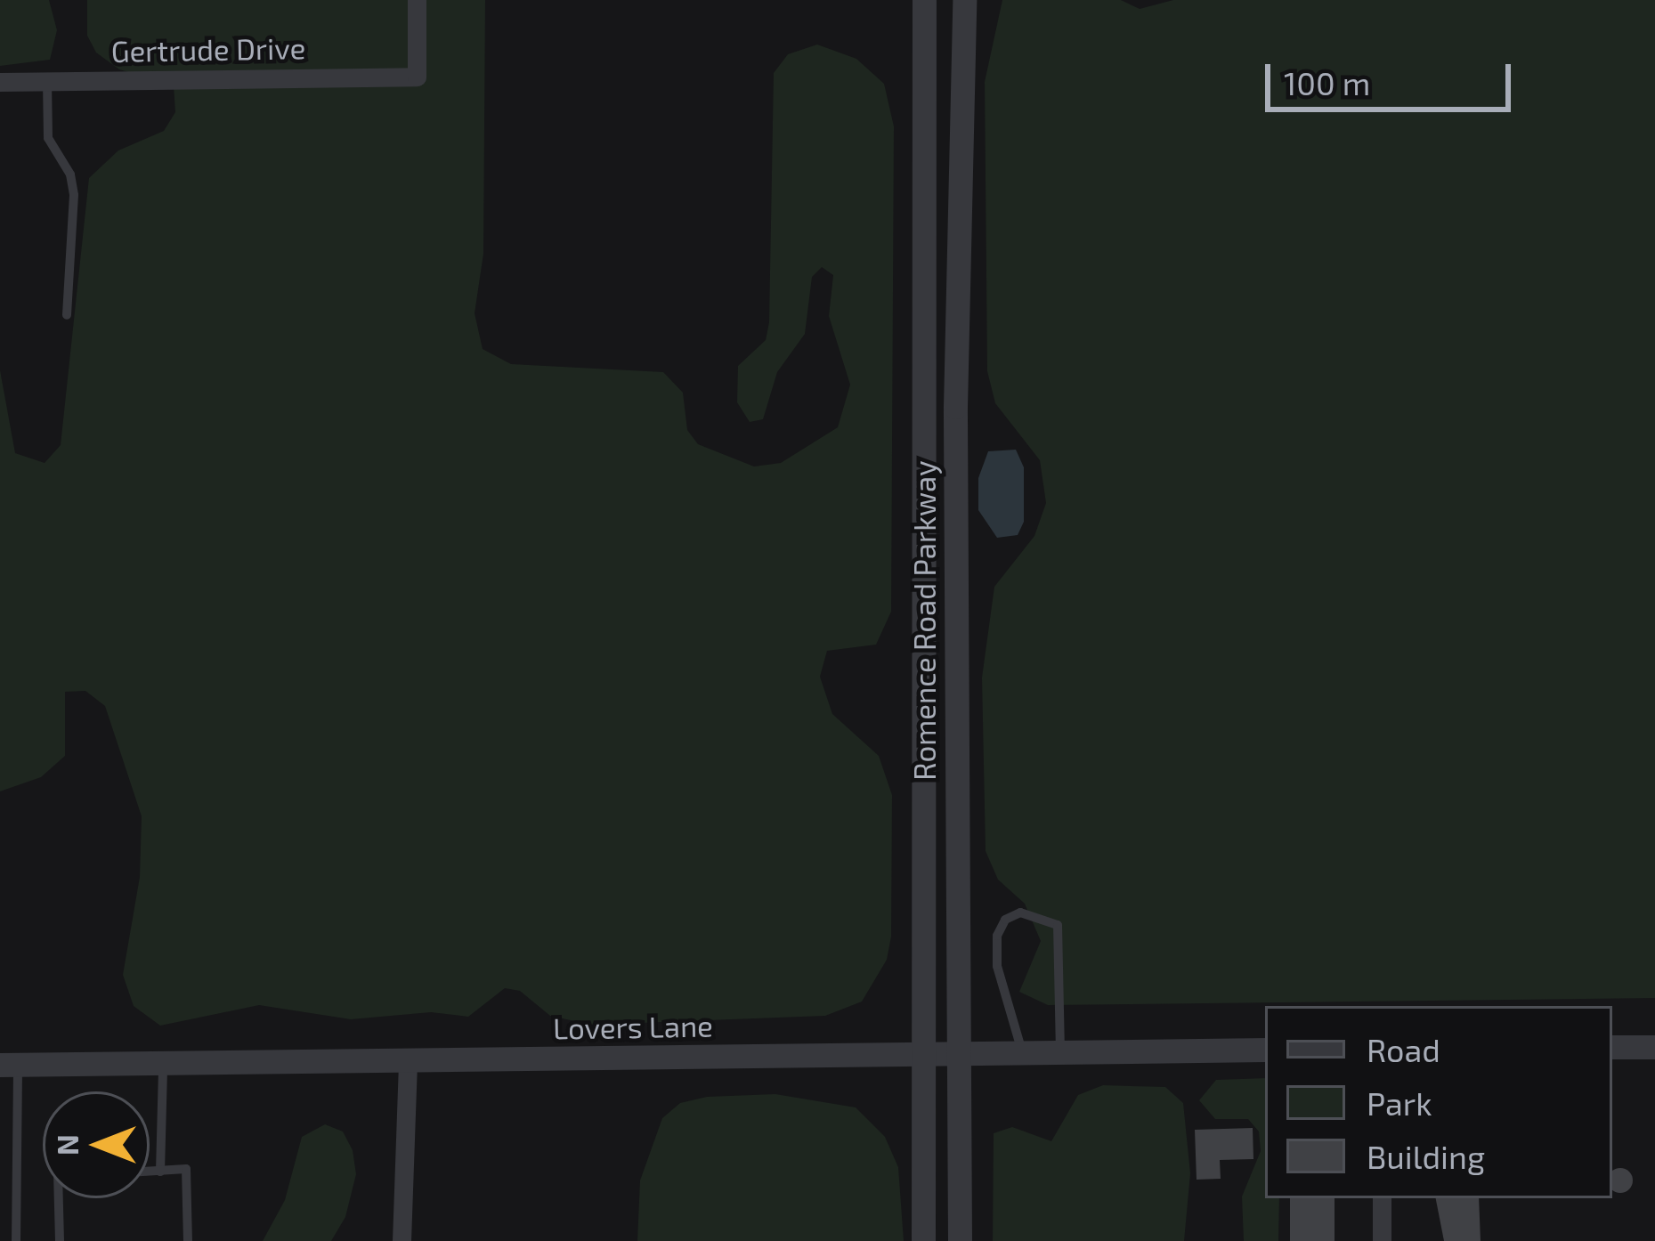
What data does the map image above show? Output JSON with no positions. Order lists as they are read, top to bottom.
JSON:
{
  "streets": {
    "street": ["Gertrude Drive", "Romence Road Parkway", "Lovers Lane"]
  },
  "crossings": [
    ["Romence Road Parkway", "Lovers Lane"]
  ],
  "legend": ["Road", "Park", "Building"],
  "scale_bar": "100 m",
  "north": "left"
}
